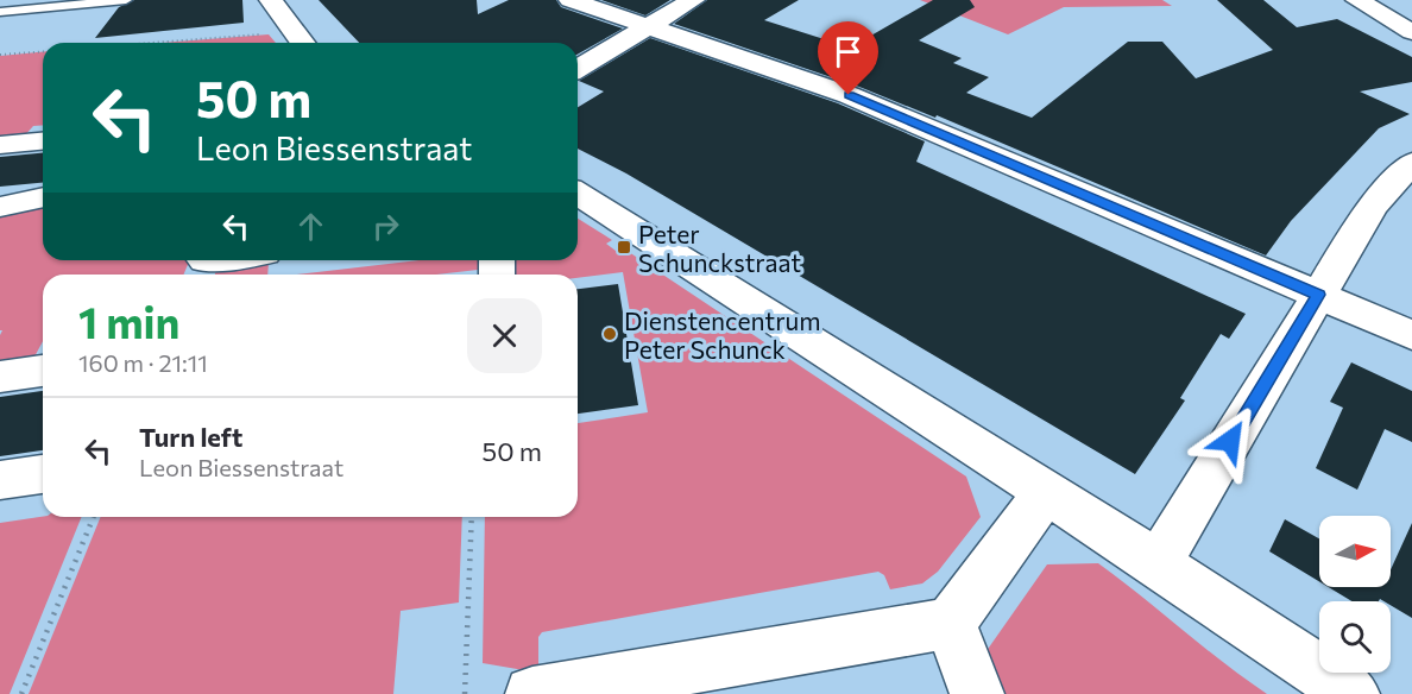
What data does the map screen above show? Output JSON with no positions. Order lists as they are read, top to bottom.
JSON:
{
  "places": {
    "transit": ["Peter Schunckstraat"],
    "other": ["Dienstencentrum Peter Schunck"]
  },
  "north": "right",
  "page": {
    "turn": ["50 m", "Leon Biessenstraat"],
    "heading": ["1 min", "160 m · 21:11"],
    "list": [
      {
        "name": "Turn left",
        "note": "Leon Biessenstraat",
        "value": "50 m"
      }
    ]
  }
}
